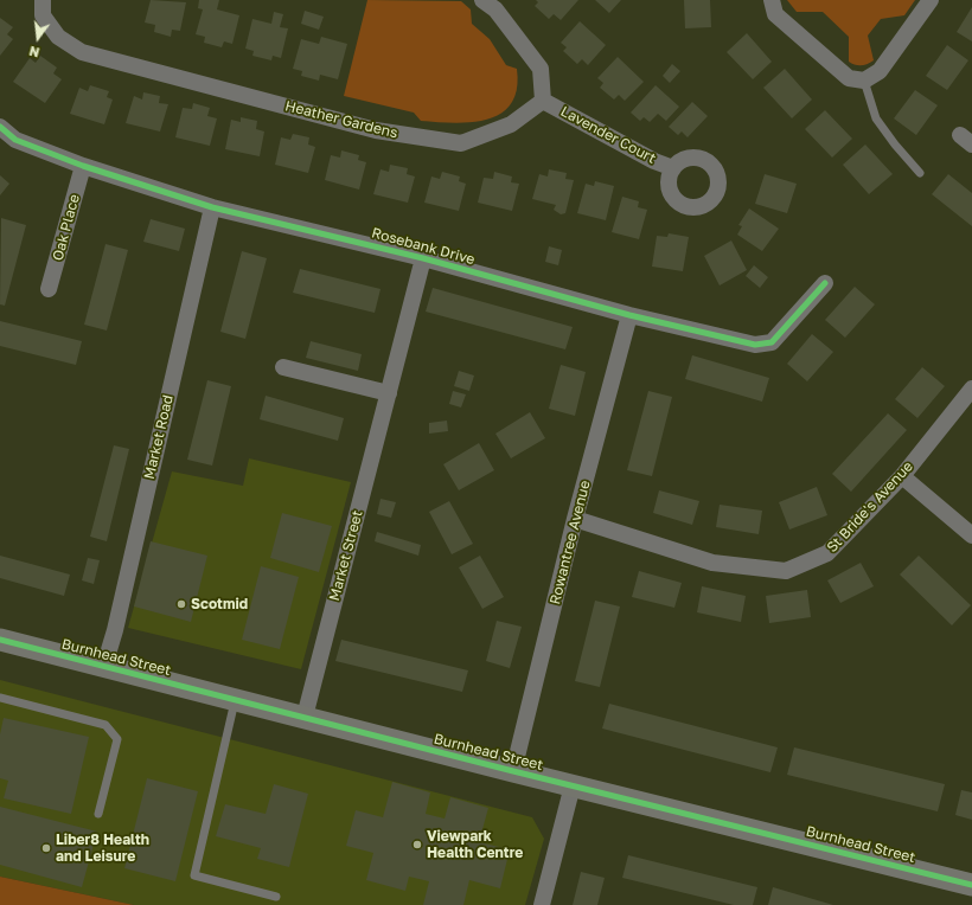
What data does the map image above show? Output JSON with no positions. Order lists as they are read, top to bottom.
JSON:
{
  "streets": {
    "street": [
      "Heather Gardens",
      "Lavender Court",
      "Oak Place",
      "Rosebank Drive",
      "Market Road",
      "St Bride's Avenue",
      "Rowantree Avenue",
      "Market Street",
      "Burnhead Street"
    ]
  },
  "crossings": [
    ["Heather Gardens", "Lavender Court"],
    ["Oak Place", "Rosebank Drive"],
    ["Rosebank Drive", "Market Road"],
    ["Rosebank Drive", "Rowantree Avenue"],
    ["Rosebank Drive", "Market Street"],
    ["Market Road", "Burnhead Street"],
    ["St Bride's Avenue", "Rowantree Avenue"],
    ["Rowantree Avenue", "Burnhead Street"],
    ["Market Street", "Burnhead Street"]
  ],
  "places": ["Scotmid", "Viewpark Health Centre", "Liber8 Health and Leisure"],
  "north": "bottom"
}
